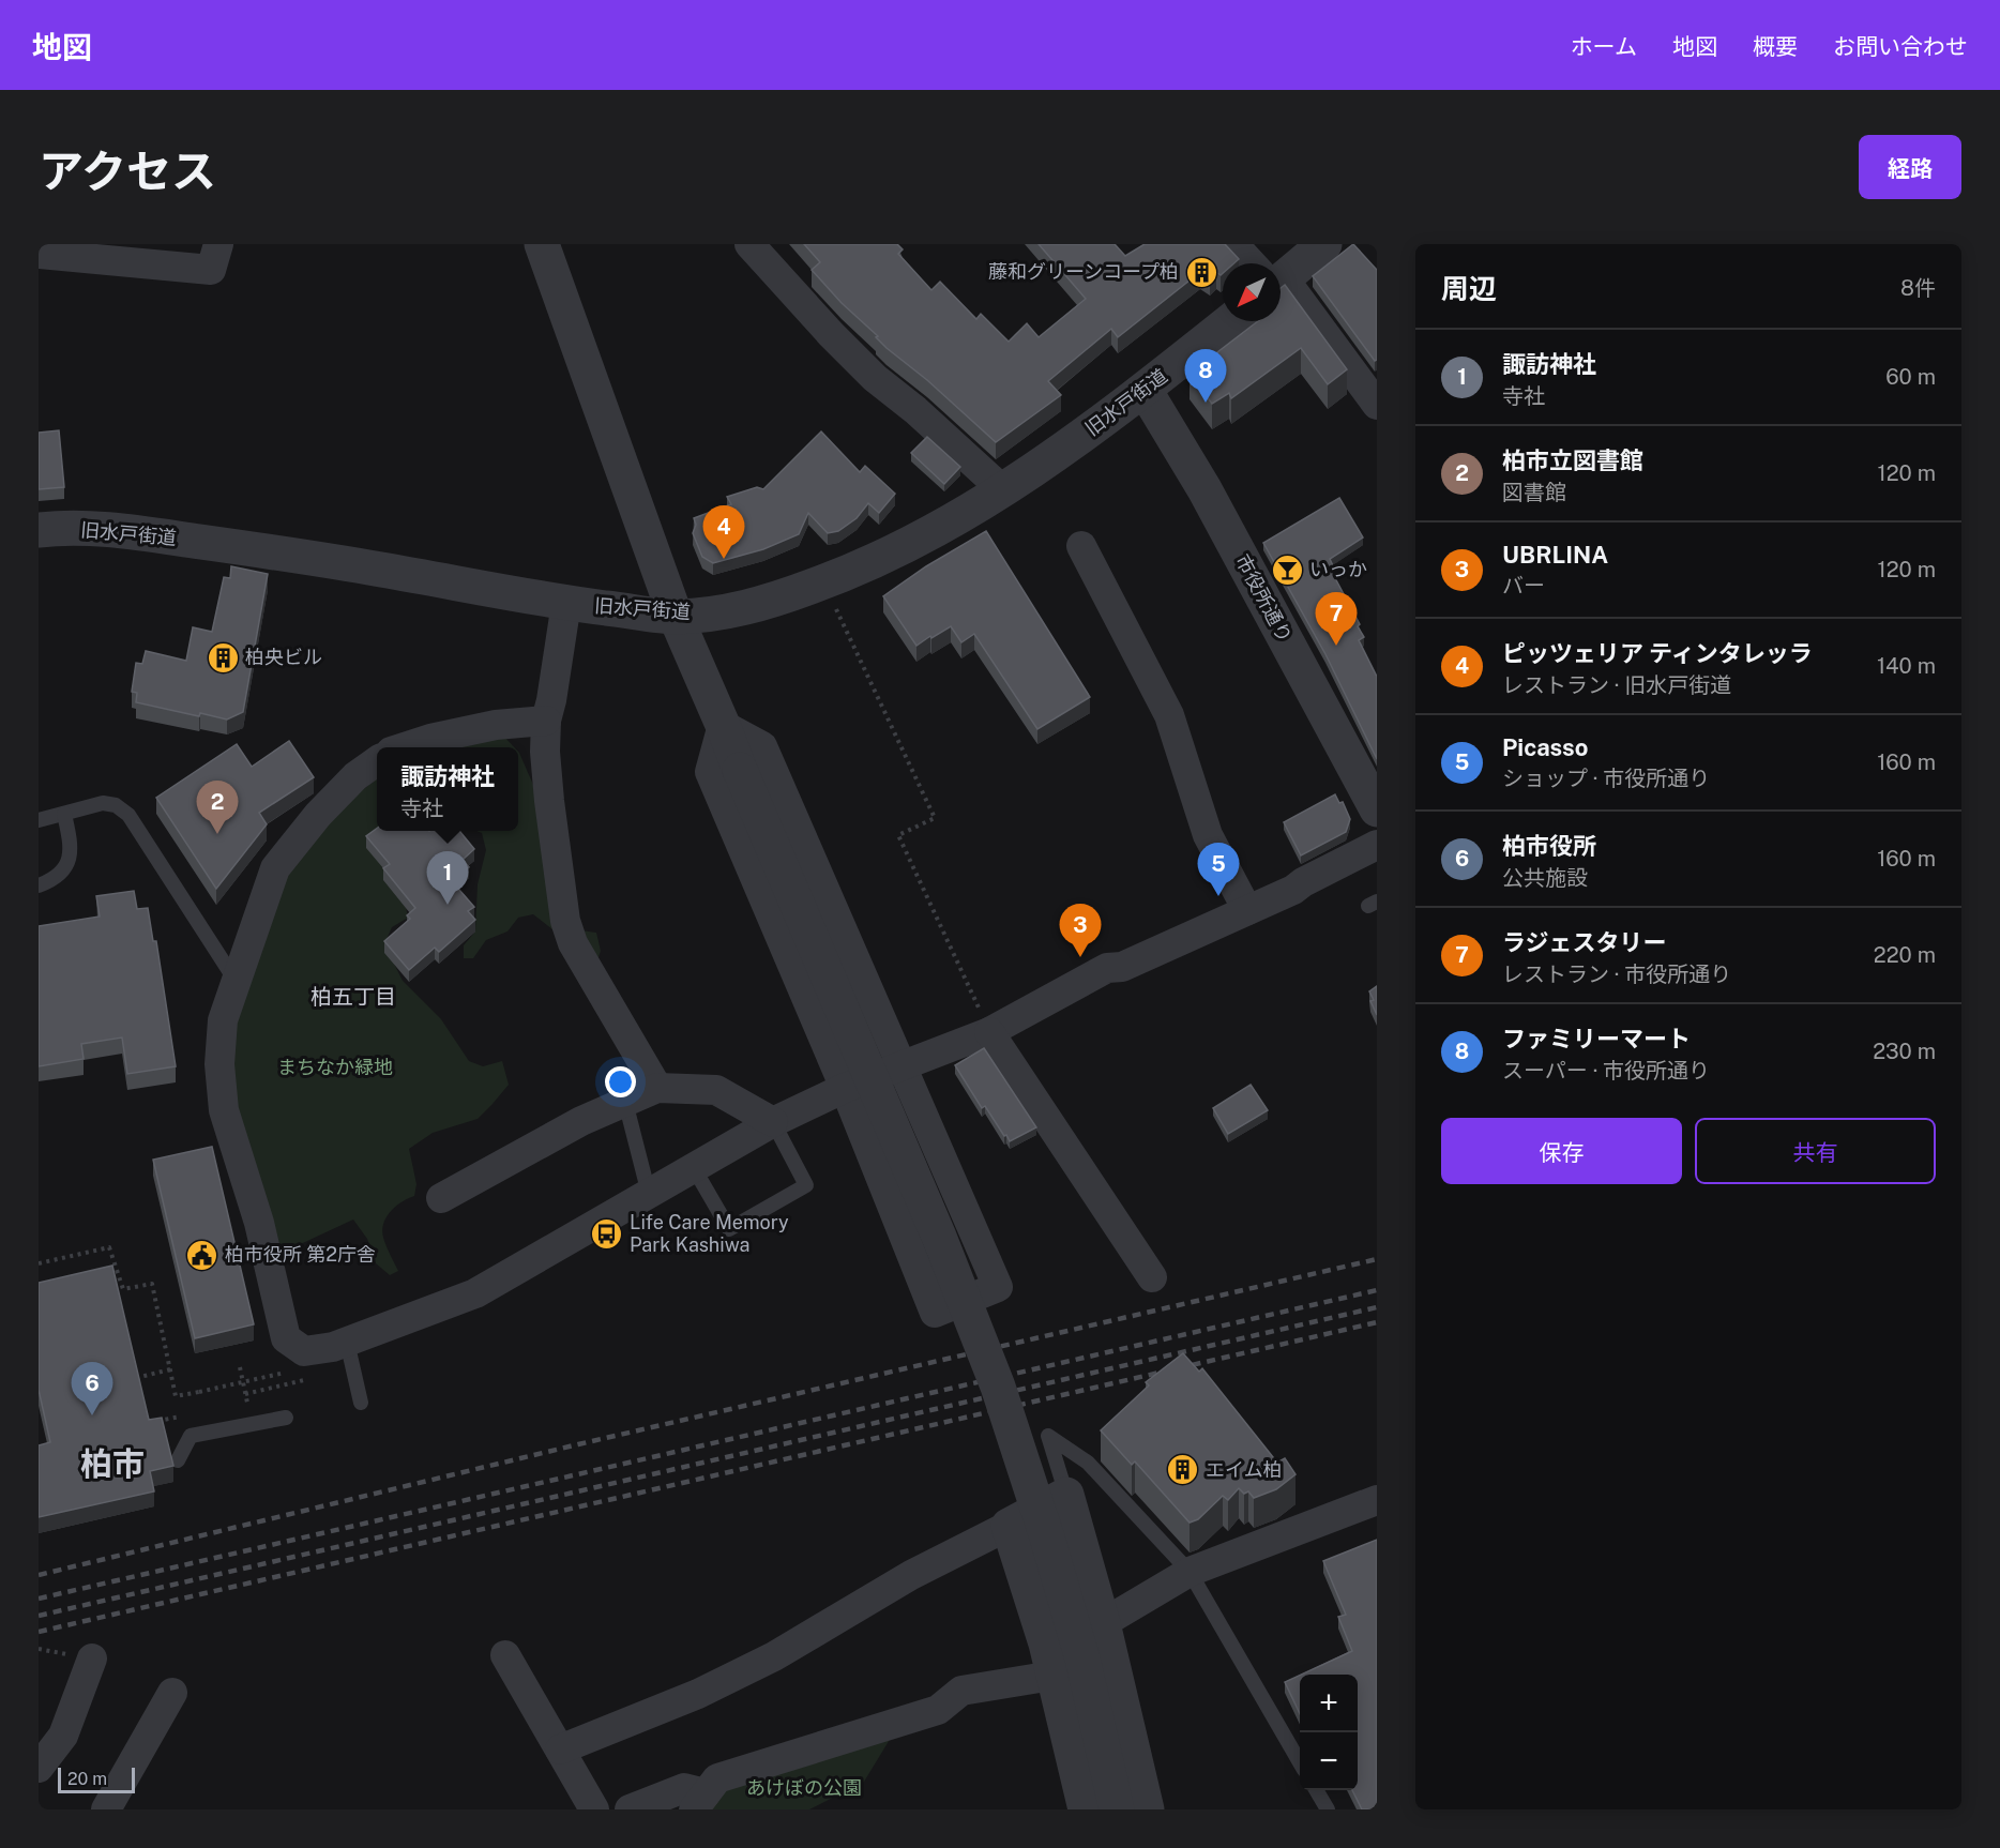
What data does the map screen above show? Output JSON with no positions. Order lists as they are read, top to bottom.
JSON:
{
  "streets": {
    "street": ["旧水戸街道", "市役所通り"]
  },
  "crossings": [
    ["旧水戸街道", "市役所通り"]
  ],
  "districts": ["柏五丁目", "柏市"],
  "parks": ["まちなか緑地", "あけぼの公園"],
  "places": {
    "building": ["藤和グリーンコープ柏", "柏央ビル", "エイム柏"],
    "bar": ["いっか"],
    "bus stop": ["Life Care Memory Park Kashiwa"],
    "public building": ["柏市役所 第2庁舎"]
  },
  "scale_bar": "20 m",
  "north": "bottom left",
  "page": {
    "header": "地図",
    "nav": [
      "ホーム",
      "地図",
      "概要",
      "お問い合わせ"
    ],
    "title": "アクセス",
    "buttons": [
      "経路",
      ["保存", "共有"]
    ],
    "heading": ["周辺", "8件"],
    "list": [
      {
        "mark": "1",
        "name": "諏訪神社",
        "note": "寺社",
        "value": "60 m"
      },
      {
        "mark": "2",
        "name": "柏市立図書館",
        "note": "図書館",
        "value": "120 m"
      },
      {
        "mark": "3",
        "name": "UBRLINA",
        "note": "バー",
        "value": "120 m"
      },
      {
        "mark": "4",
        "name": "ピッツェリア ティンタレッラ",
        "note": "レストラン · 旧水戸街道",
        "value": "140 m"
      },
      {
        "mark": "5",
        "name": "Picasso",
        "note": "ショップ · 市役所通り",
        "value": "160 m"
      },
      {
        "mark": "6",
        "name": "柏市役所",
        "note": "公共施設",
        "value": "160 m"
      },
      {
        "mark": "7",
        "name": "ラジェスタリー",
        "note": "レストラン · 市役所通り",
        "value": "220 m"
      },
      {
        "mark": "8",
        "name": "ファミリーマート",
        "note": "スーパー · 市役所通り",
        "value": "230 m"
      }
    ],
    "pins": [
      "8",
      "4",
      "7",
      "2",
      "5",
      "1",
      "3",
      "6"
    ],
    "popup": ["諏訪神社", "寺社"],
    "map_buttons": ["+", "−"],
    "scale": "20 m"
  }
}
